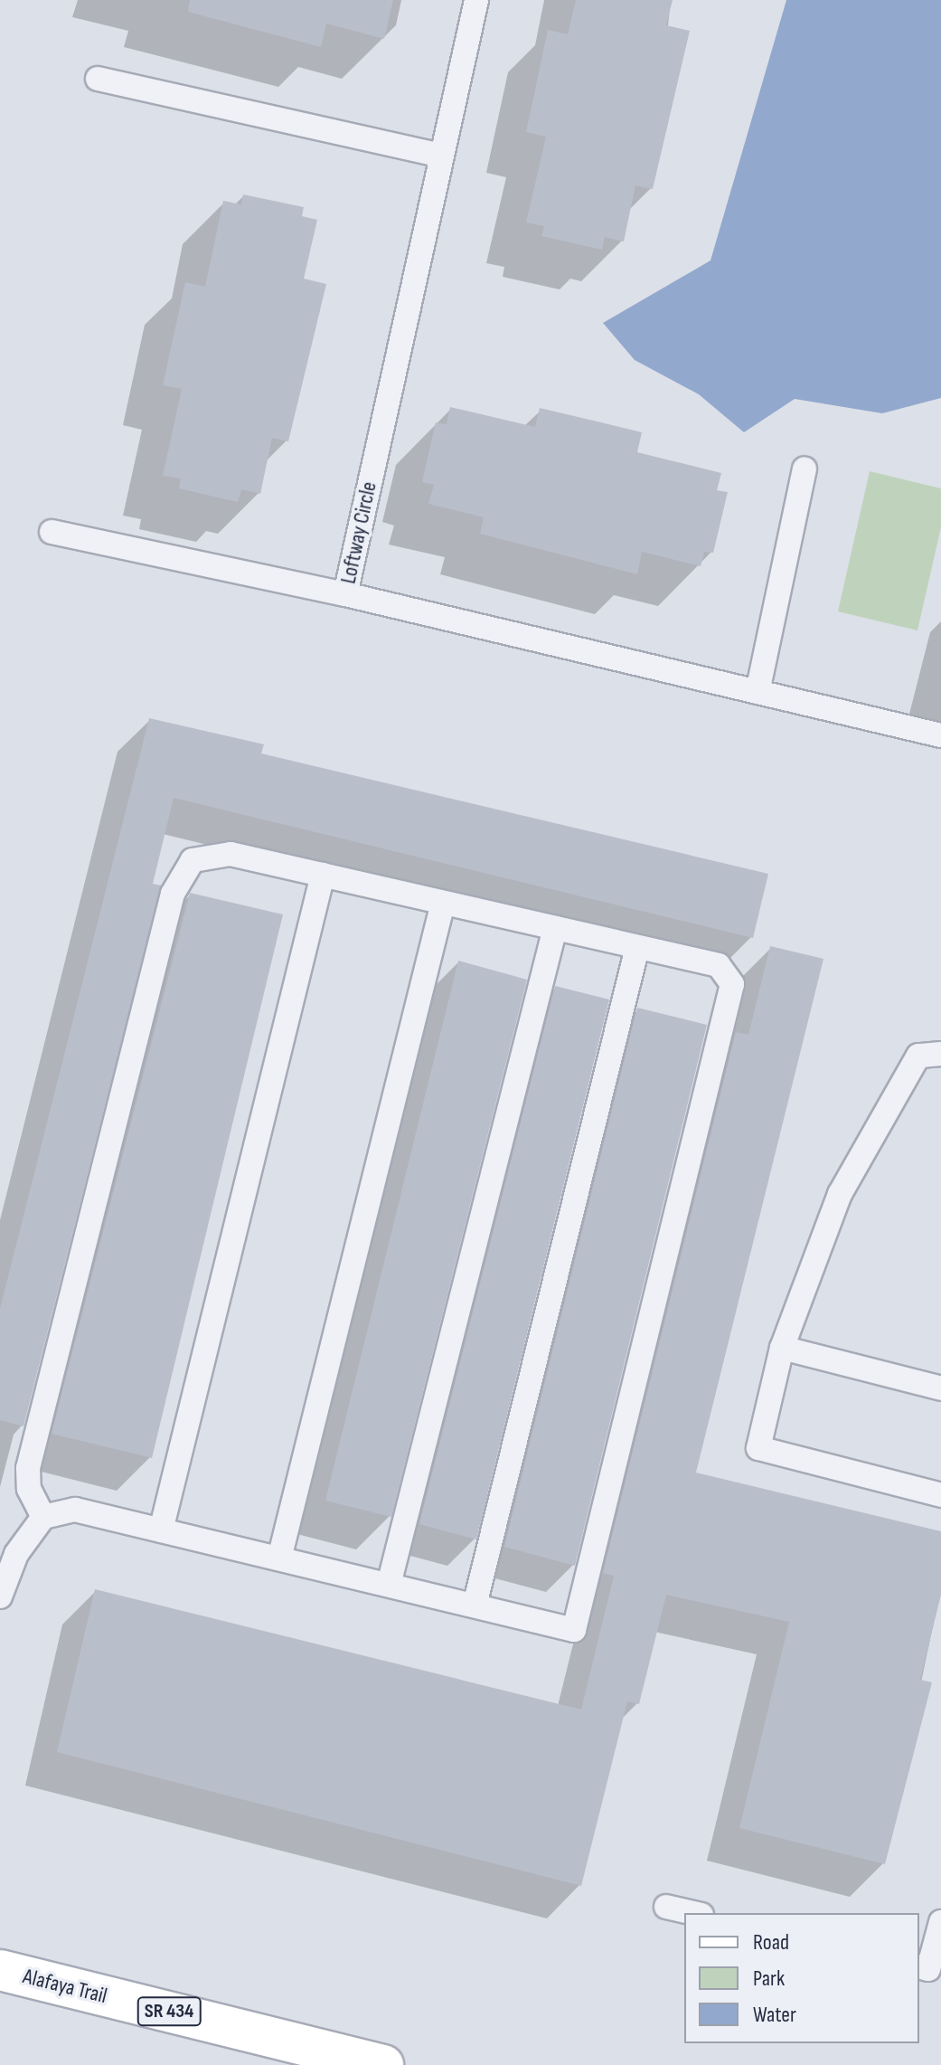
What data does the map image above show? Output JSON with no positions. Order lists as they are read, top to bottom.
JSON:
{
  "streets": {
    "main road": ["Alafaya Trail", "SR 434"],
    "lane": ["Loftway Circle"]
  },
  "legend": ["Road", "Park", "Water"]
}
